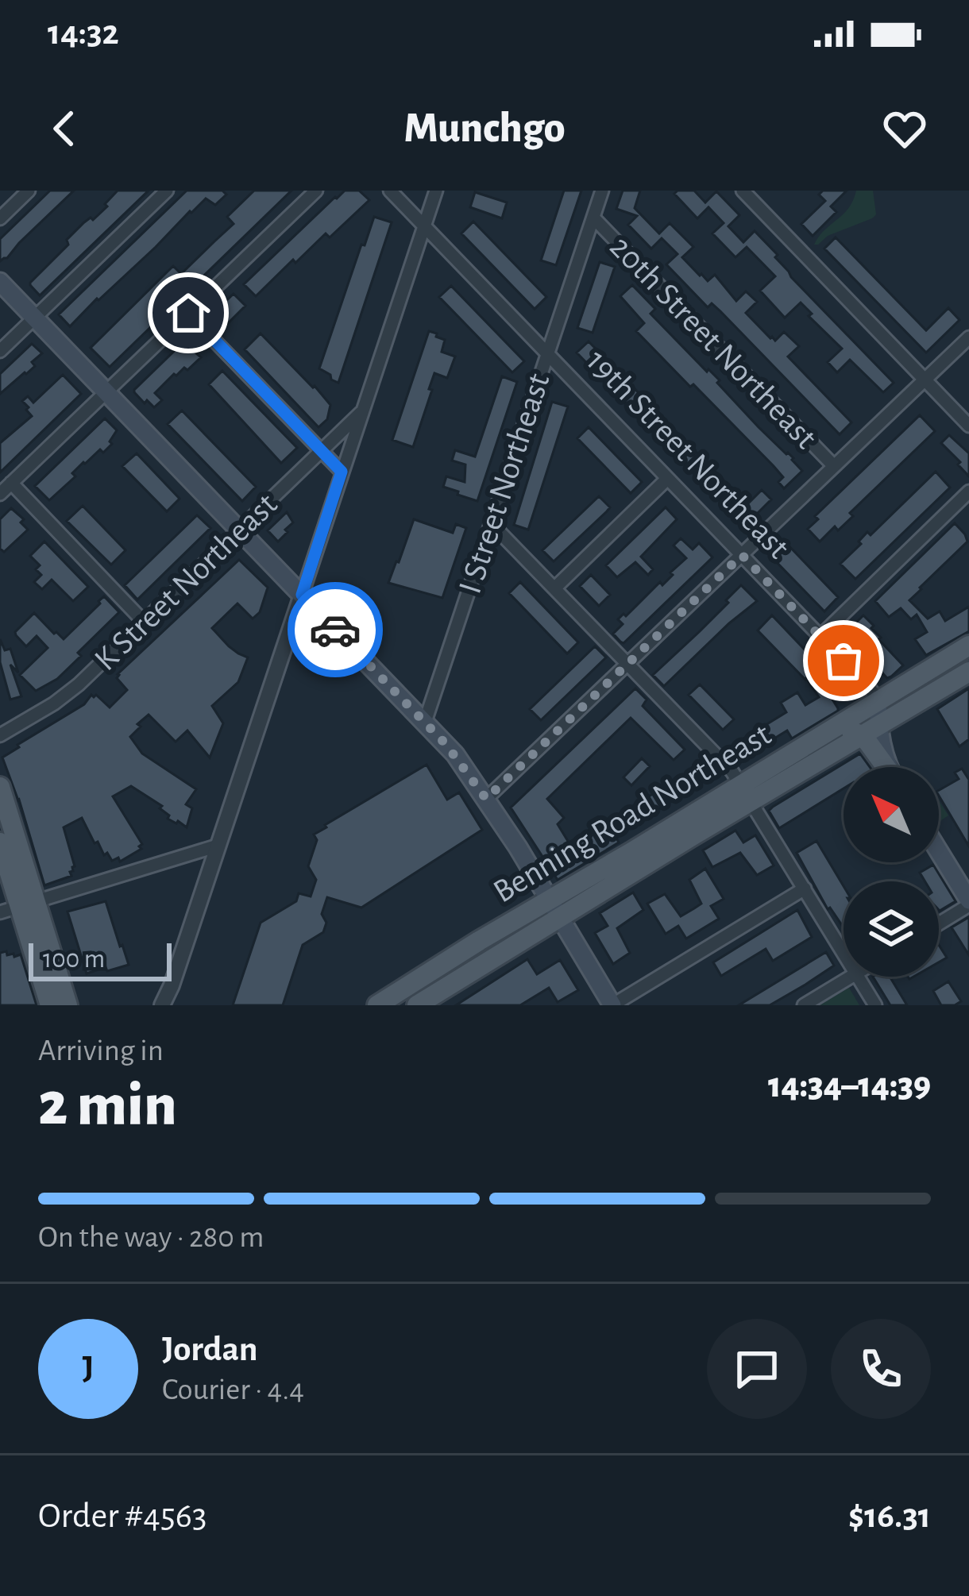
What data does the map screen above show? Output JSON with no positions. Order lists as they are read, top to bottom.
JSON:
{
  "streets": {
    "main road": ["Benning Road Northeast"],
    "street": [
      "20th Street Northeast",
      "19th Street Northeast",
      "I Street Northeast",
      "K Street Northeast"
    ]
  },
  "crossings": [
    ["20th Street Northeast", "I Street Northeast"],
    ["19th Street Northeast", "I Street Northeast"],
    ["19th Street Northeast", "Benning Road Northeast"]
  ],
  "scale_bar": "100 m",
  "north": "top left",
  "page": {
    "status": "14:32",
    "header": "Munchgo",
    "scale": "100 m",
    "heading": ["2 min", "Arriving in", "14:34–14:39"],
    "panel": [
      "Jordan",
      "Courier · 4.4",
      "Order #4563",
      "$16.31"
    ],
    "bar": "On the way · 280 m",
    "round": "J"
  }
}
